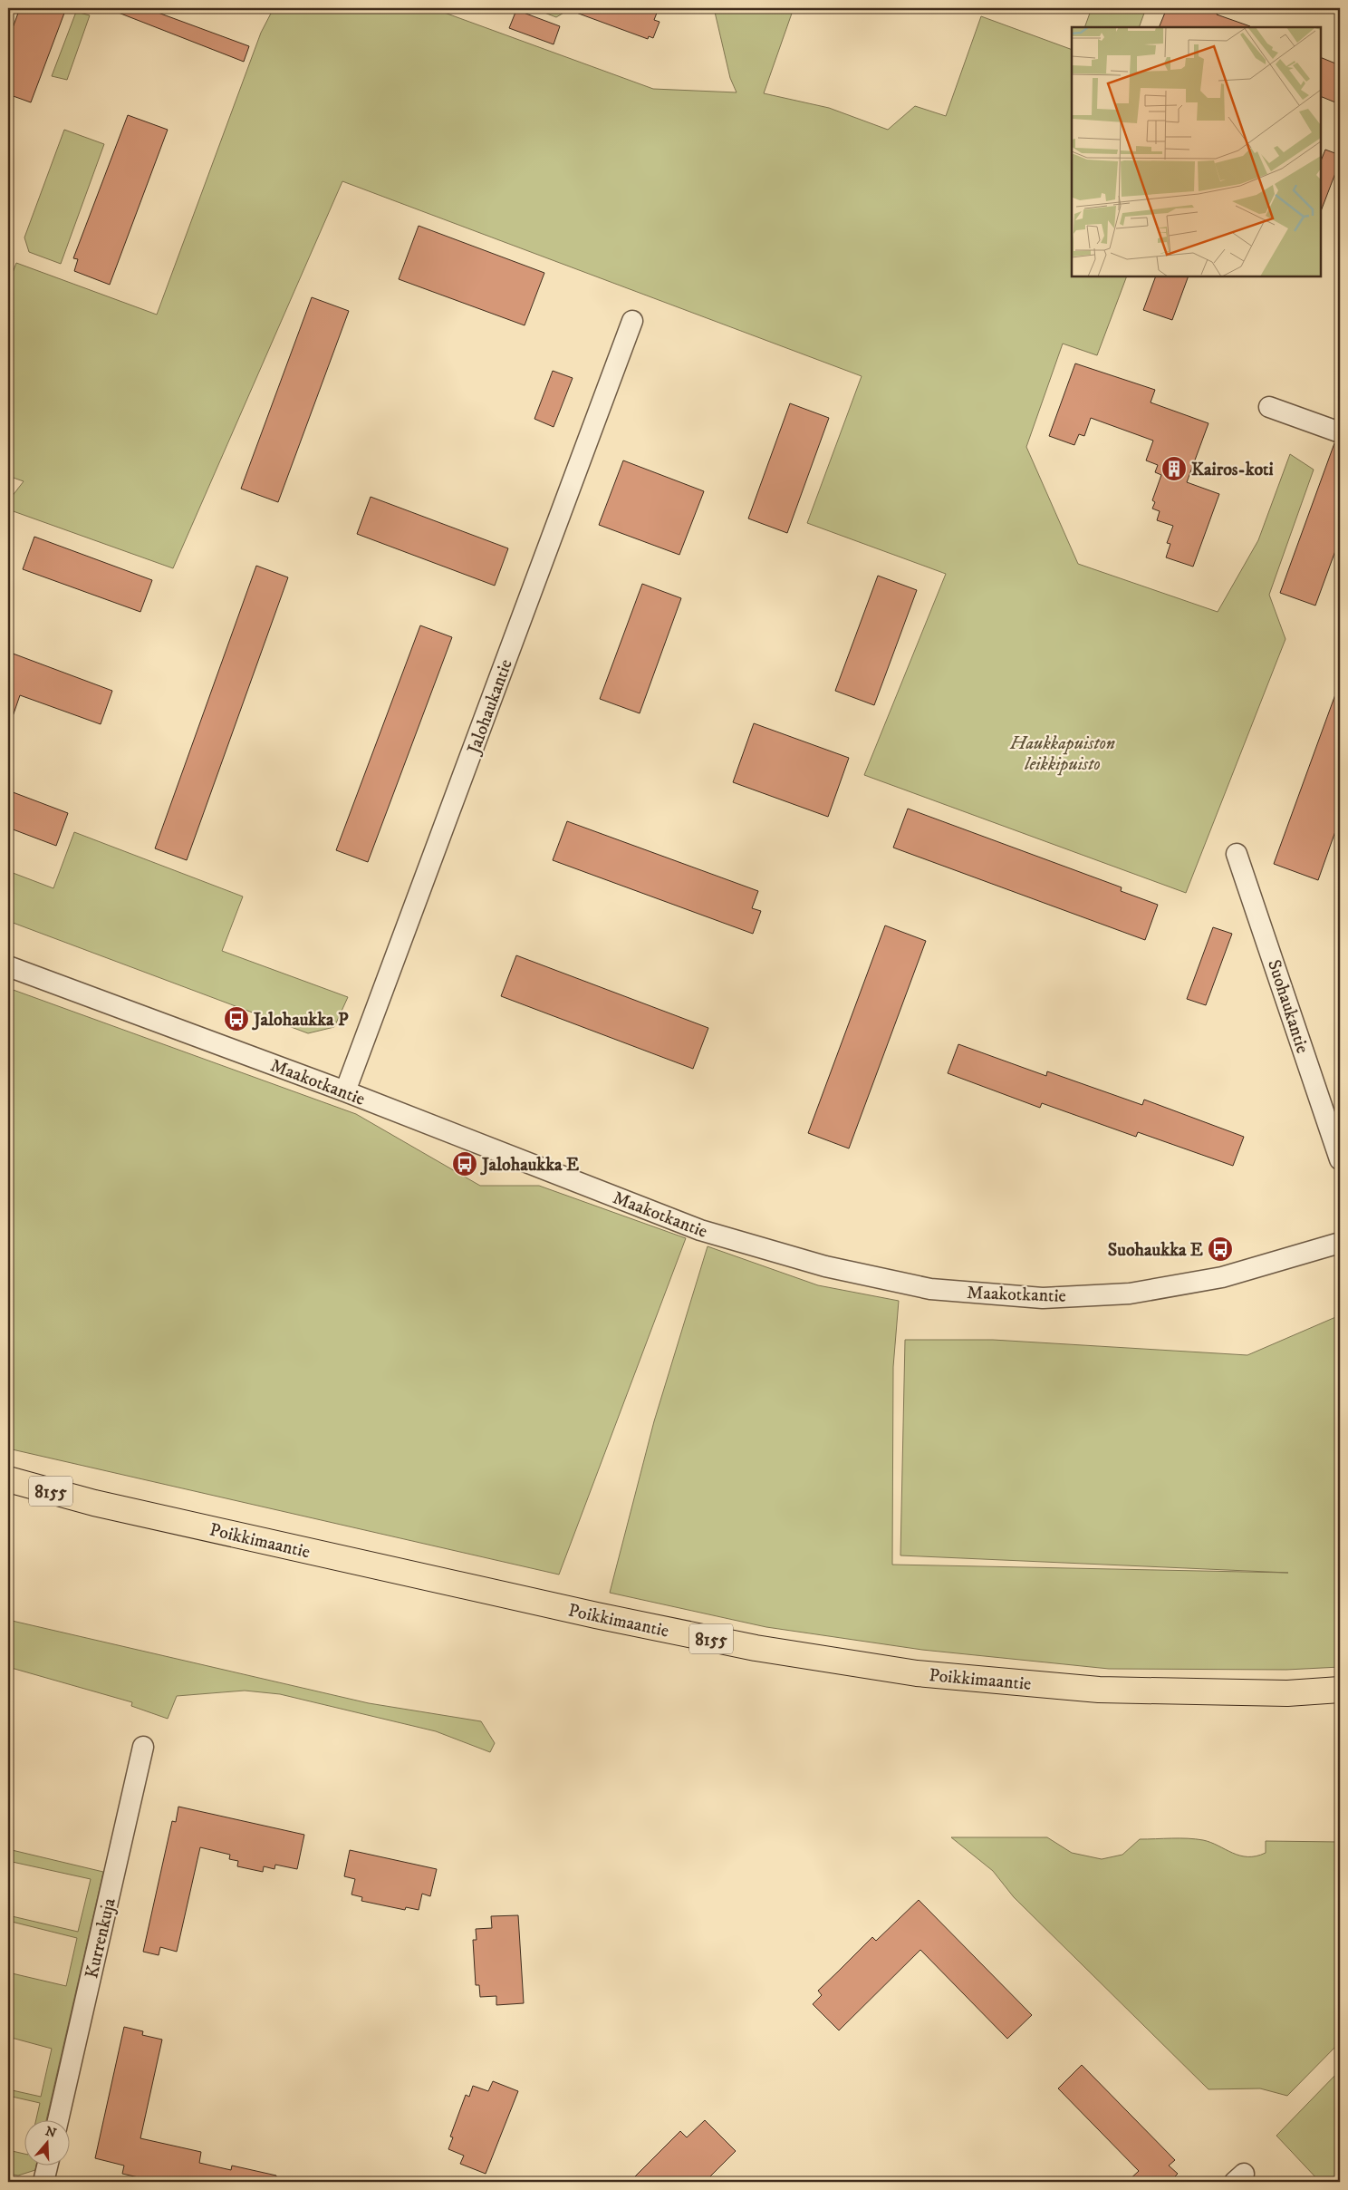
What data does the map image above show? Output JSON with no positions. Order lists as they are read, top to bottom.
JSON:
{
  "streets": {
    "main road": ["8155", "Poikkimaantie"],
    "street": [
      "Jalohaukantie",
      "Suohaukantie",
      "Maakotkantie",
      "Kurrenkuja"
    ]
  },
  "crossings": [
    ["Jalohaukantie", "Maakotkantie"]
  ],
  "parks": ["Haukkapuiston leikkipuisto"],
  "places": {
    "building": ["Kairos-koti"],
    "bus stop": ["Jalohaukka P", "Jalohaukka E", "Suohaukka E"]
  },
  "north": "top"
}
